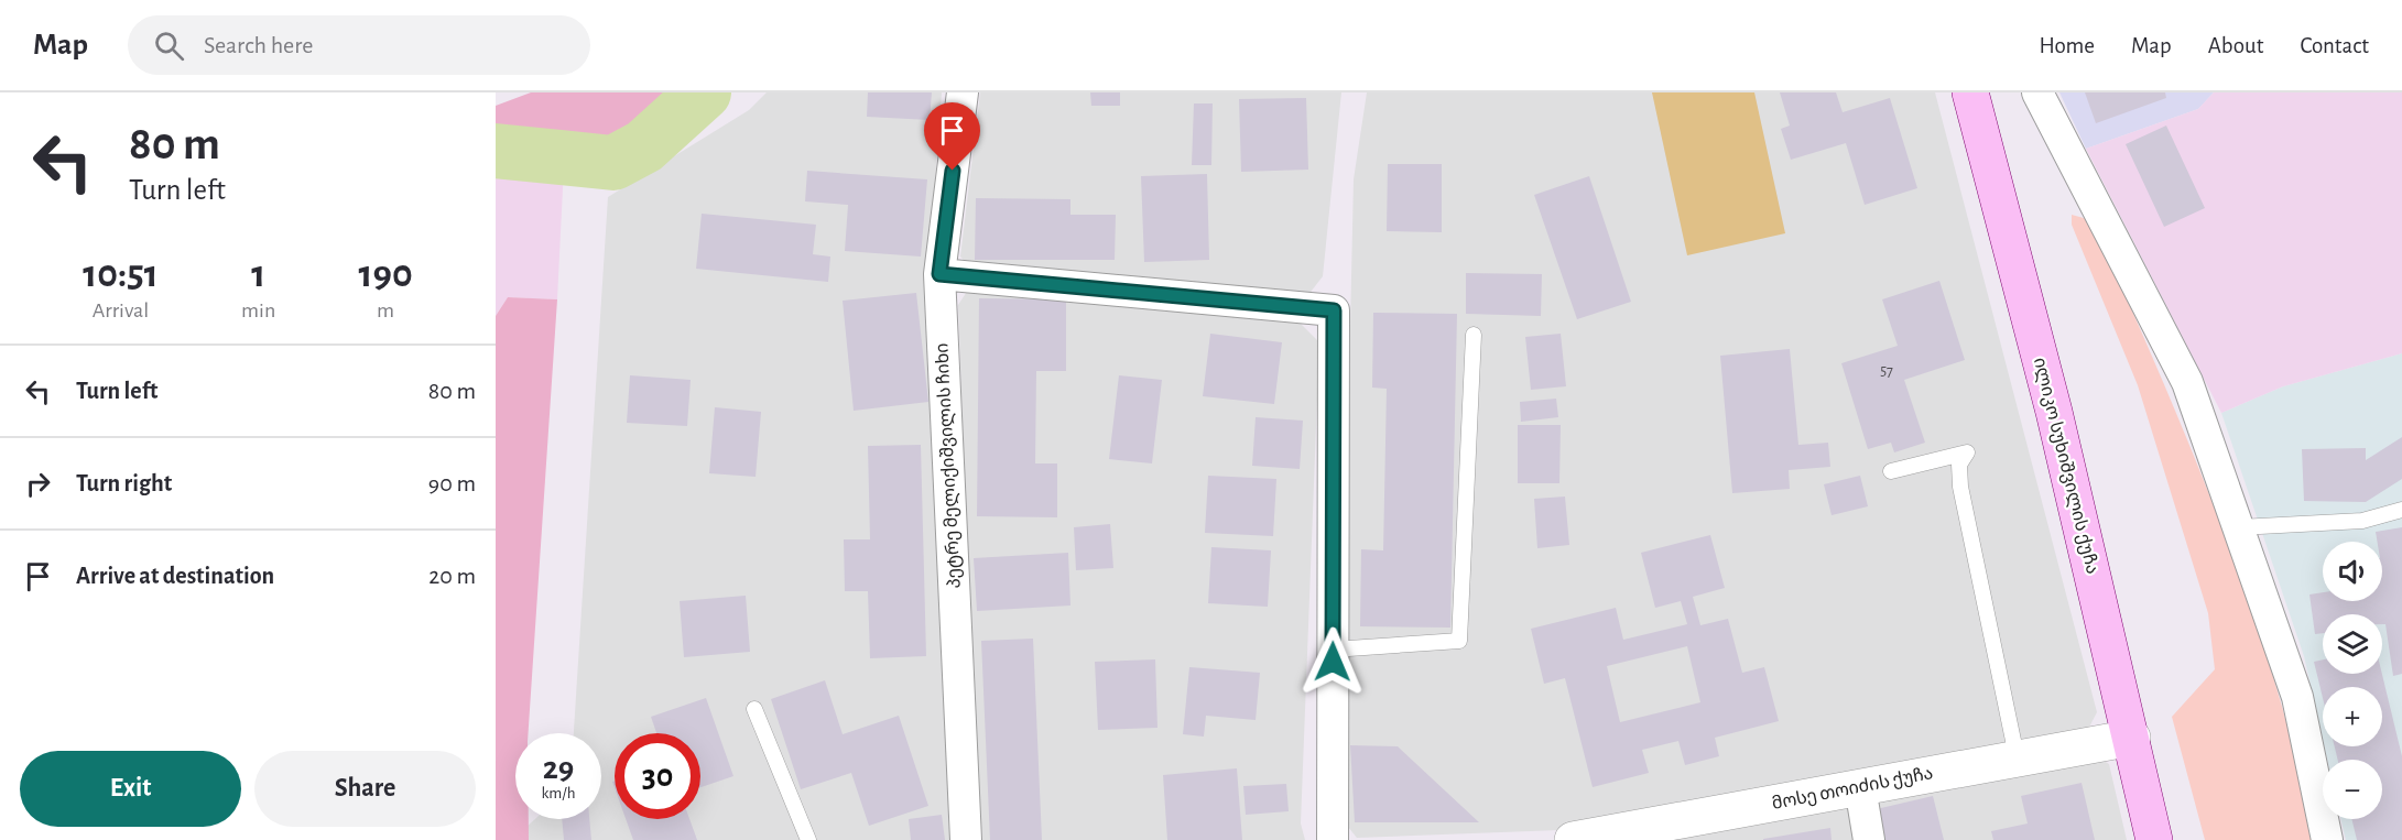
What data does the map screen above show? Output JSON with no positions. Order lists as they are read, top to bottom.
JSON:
{
  "streets": {
    "main road": ["ილიკო სუხიშვილის ქუჩა"],
    "street": ["პეტრე მელიქიშვილის ჩიხი", "მოსე თოიძის ქუჩა"]
  },
  "crossings": [
    ["ილიკო სუხიშვილის ქუჩა", "მოსე თოიძის ქუჩა"]
  ],
  "house_numbers": ["57"],
  "page": {
    "header": "Map",
    "search": "Search here",
    "nav": [
      "Home",
      "Map",
      "About",
      "Contact"
    ],
    "turn": ["80 m", "Turn left"],
    "eta": [
      "10:51",
      "Arrival",
      "1",
      "min",
      "190",
      "m"
    ],
    "list": [
      {
        "name": "Turn left",
        "value": "80 m"
      },
      {
        "name": "Turn right",
        "value": "90 m"
      },
      {
        "name": "Arrive at destination",
        "value": "20 m"
      }
    ],
    "map_buttons": ["+", "−"],
    "speed": "29 km/h",
    "limit": "30",
    "buttons": ["Exit", "Share"]
  }
}
